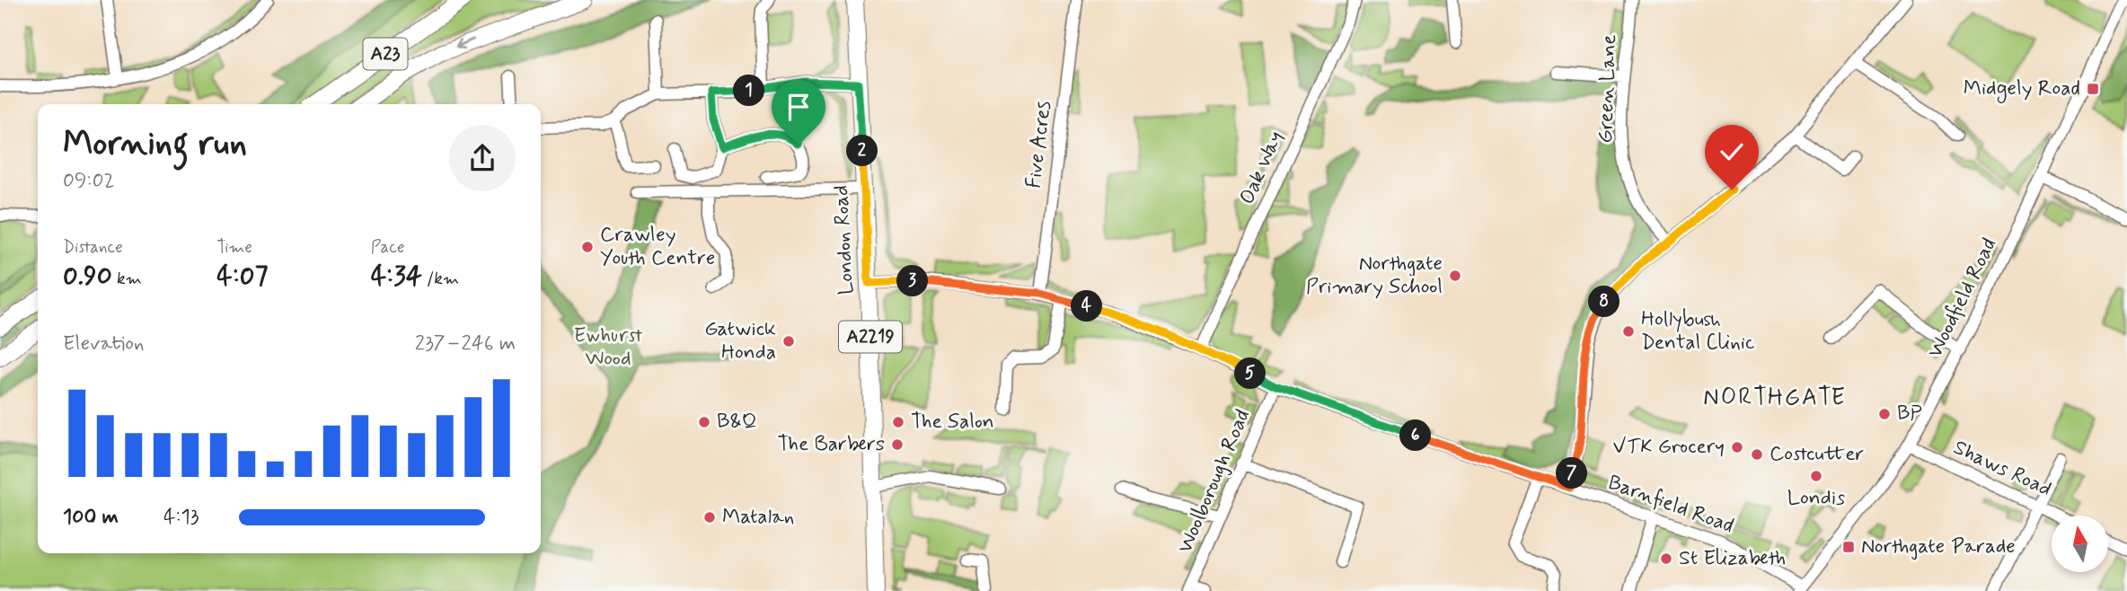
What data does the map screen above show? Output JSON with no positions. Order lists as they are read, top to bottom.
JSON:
{
  "streets": {
    "main road": ["A23", "London Road", "A2219"],
    "street": [
      "Green Lane",
      "Five Acres",
      "Oak Way",
      "Woodfield Road",
      "Shaws Road",
      "Woolborough Road",
      "Barnfield Road"
    ]
  },
  "crossings": [
    ["Five Acres", "Barnfield Road"],
    ["Oak Way", "Barnfield Road"],
    ["London Road", "Barnfield Road"],
    ["Woodfield Road", "Shaws Road"],
    ["Woodfield Road", "Barnfield Road"],
    ["Woolborough Road", "Barnfield Road"]
  ],
  "districts": ["NORTHGATE"],
  "parks": ["Ewhurst Wood"],
  "places": {
    "transit": ["Midgely Road", "Northgate Parade"],
    "other": [
      "Crawley Youth Centre",
      "Northgate Primary School",
      "Hollybush Dental Clinic",
      "Gatwick Honda",
      "BP",
      "B&Q",
      "The Salon",
      "The Barbers",
      "VTK Grocery",
      "Costcutter",
      "Londis",
      "Matalan",
      "St Elizabeth"
    ]
  },
  "north": "top",
  "page": {
    "pins": [
      "1",
      "2",
      "3",
      "8",
      "4",
      "5",
      "6",
      "7"
    ],
    "heading": ["Morning run", "09:02"],
    "stats": [
      ["Distance", "0.90 km"],
      ["Time", "4:07"],
      ["Pace", "4:34 /km"]
    ],
    "chart": ["Elevation", "237–246 m"],
    "list": [
      {
        "name": "100 m",
        "note": "4:13"
      }
    ]
  }
}
